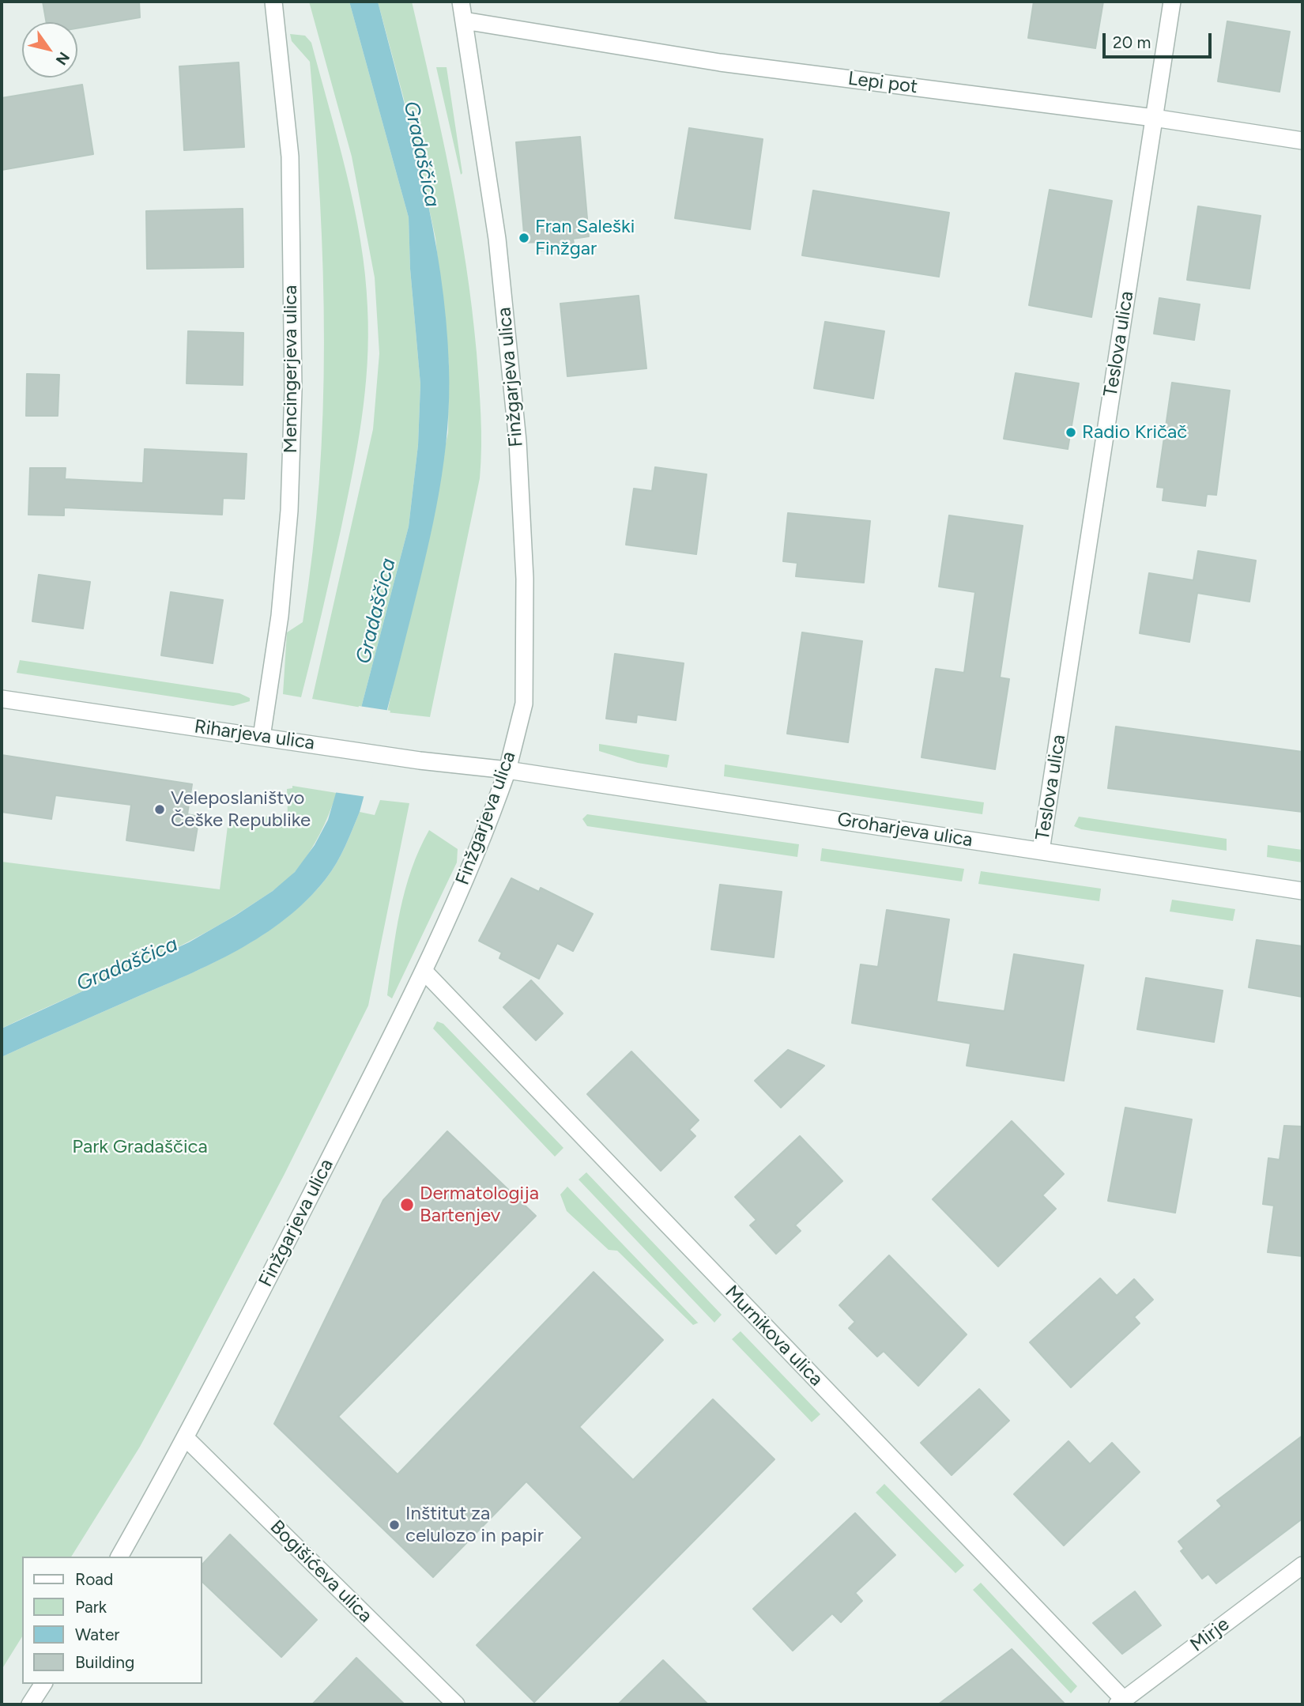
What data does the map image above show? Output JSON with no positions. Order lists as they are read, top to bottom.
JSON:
{
  "streets": {
    "street": [
      "Lepi pot",
      "Teslova ulica",
      "Mencingerjeva ulica",
      "Finžgarjeva ulica",
      "Riharjeva ulica",
      "Groharjeva ulica",
      "Murnikova ulica",
      "Bogišićeva ulica",
      "Mirje"
    ]
  },
  "crossings": [
    ["Lepi pot", "Teslova ulica"],
    ["Lepi pot", "Finžgarjeva ulica"],
    ["Teslova ulica", "Groharjeva ulica"],
    ["Mencingerjeva ulica", "Riharjeva ulica"],
    ["Finžgarjeva ulica", "Riharjeva ulica"],
    ["Finžgarjeva ulica", "Groharjeva ulica"],
    ["Finžgarjeva ulica", "Murnikova ulica"],
    ["Finžgarjeva ulica", "Bogišićeva ulica"],
    ["Riharjeva ulica", "Groharjeva ulica"],
    ["Murnikova ulica", "Mirje"]
  ],
  "water": ["Gradaščica"],
  "parks": ["Park Gradaščica"],
  "places": [
    "Fran Saleški Finžgar",
    "Radio Kričač",
    "Veleposlaništvo Češke Republike",
    "Dermatologija Bartenjev",
    "Inštitut za celulozo in papir"
  ],
  "legend": [
    "Road",
    "Park",
    "Water",
    "Building"
  ],
  "scale_bar": "20 m",
  "north": "bottom right"
}
